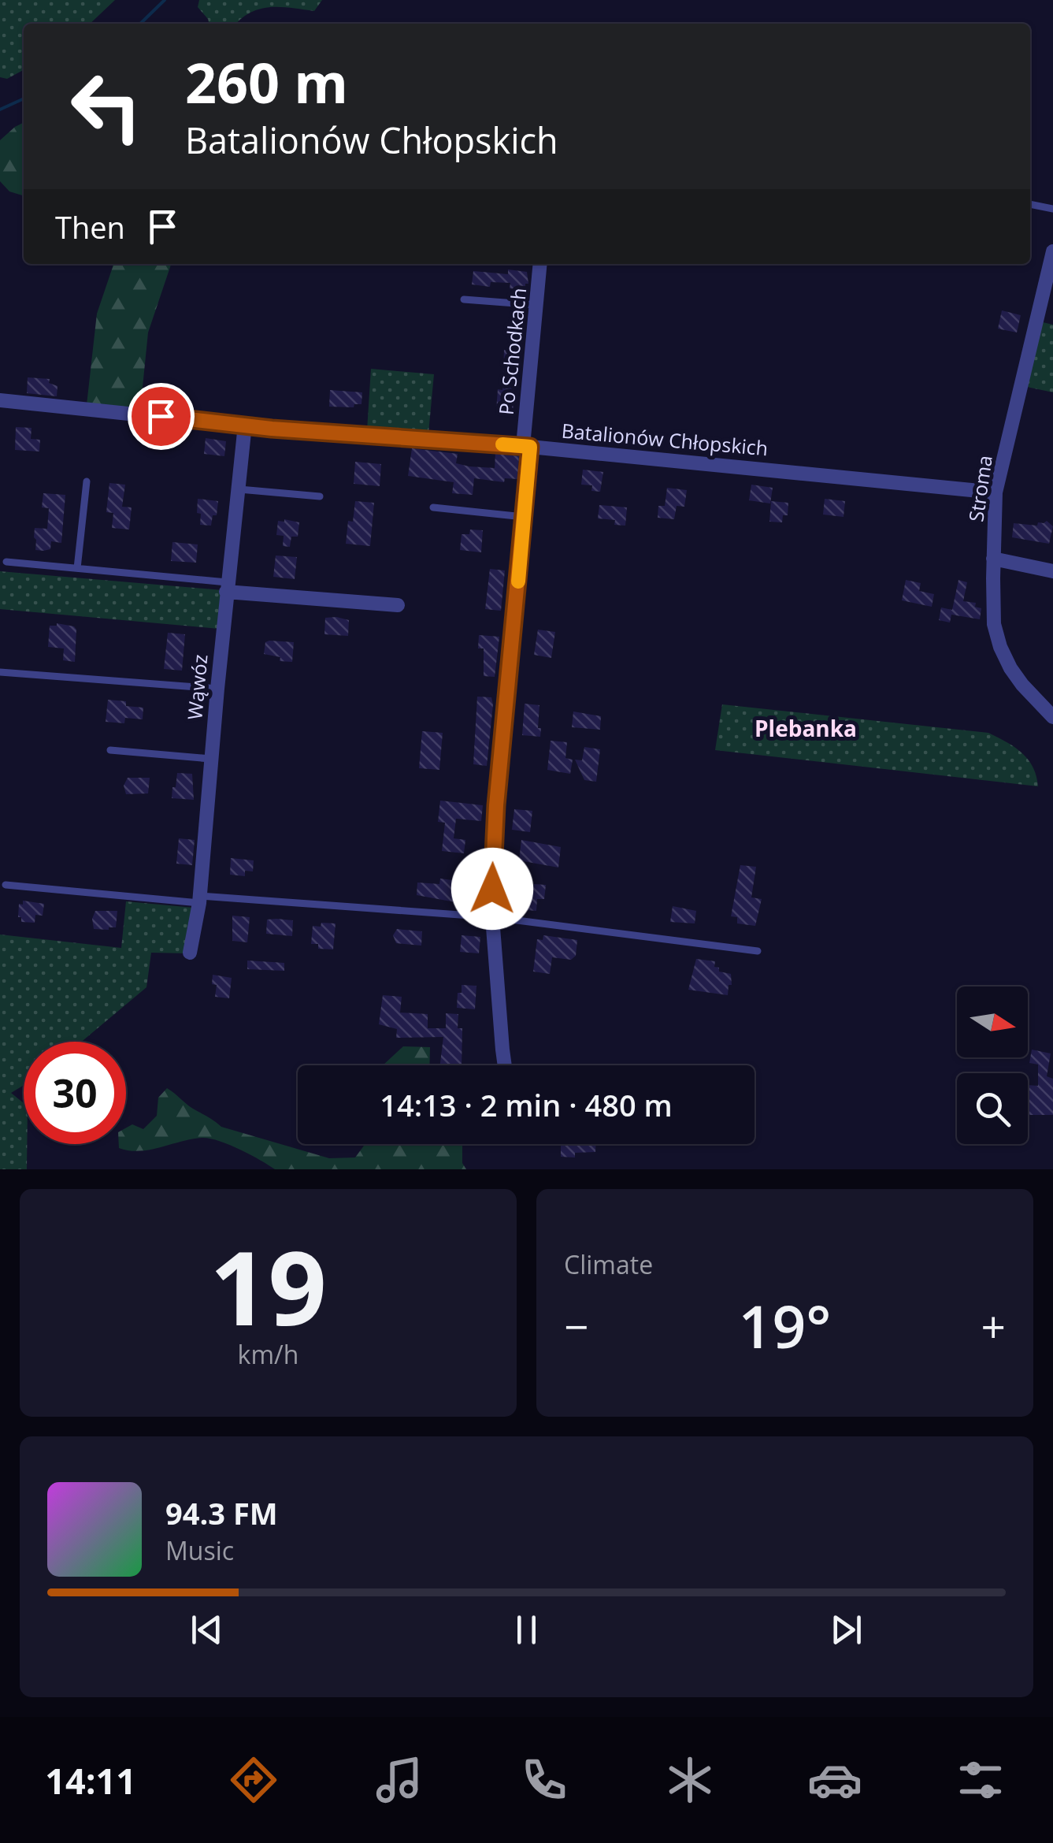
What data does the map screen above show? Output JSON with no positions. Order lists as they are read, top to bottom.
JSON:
{
  "streets": {
    "street": [
      "Po Schodkach",
      "Batalionów Chłopskich",
      "Stroma",
      "Wąwóz"
    ]
  },
  "crossings": [
    ["Po Schodkach", "Batalionów Chłopskich"],
    ["Batalionów Chłopskich", "Stroma"],
    ["Batalionów Chłopskich", "Wąwóz"]
  ],
  "districts": ["Plebanka"],
  "north": "right",
  "page": {
    "turn": ["260 m", "Batalionów Chłopskich"],
    "then": "Then",
    "limit": "30",
    "trip": "14:13 · 2 min · 480 m",
    "tile": [
      ["19", "km/h"],
      "Climate"
    ],
    "heat": ["−", "19°", "+"],
    "song": ["94.3 FM", "Music"],
    "tabs": "14:11"
  }
}
